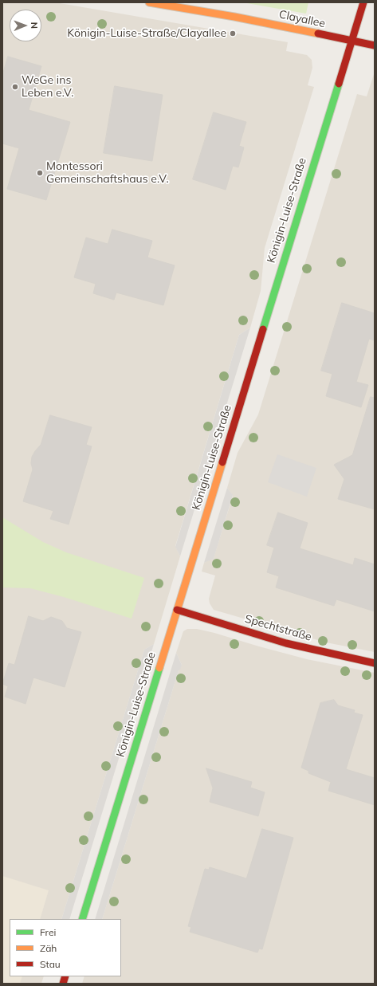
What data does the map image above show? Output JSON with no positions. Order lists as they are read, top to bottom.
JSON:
{
  "streets": {
    "main road": ["Clayallee", "Königin-Luise-Straße", "Spechtstraße"]
  },
  "crossings": [
    ["Clayallee", "Königin-Luise-Straße"],
    ["Königin-Luise-Straße", "Spechtstraße"]
  ],
  "places": ["Königin-Luise-Straße/Clayallee", "WeGe ins Leben e.V.", "Montessori Gemeinschaftshaus e.V."],
  "legend": ["Frei", "Zäh", "Stau"],
  "north": "right"
}
